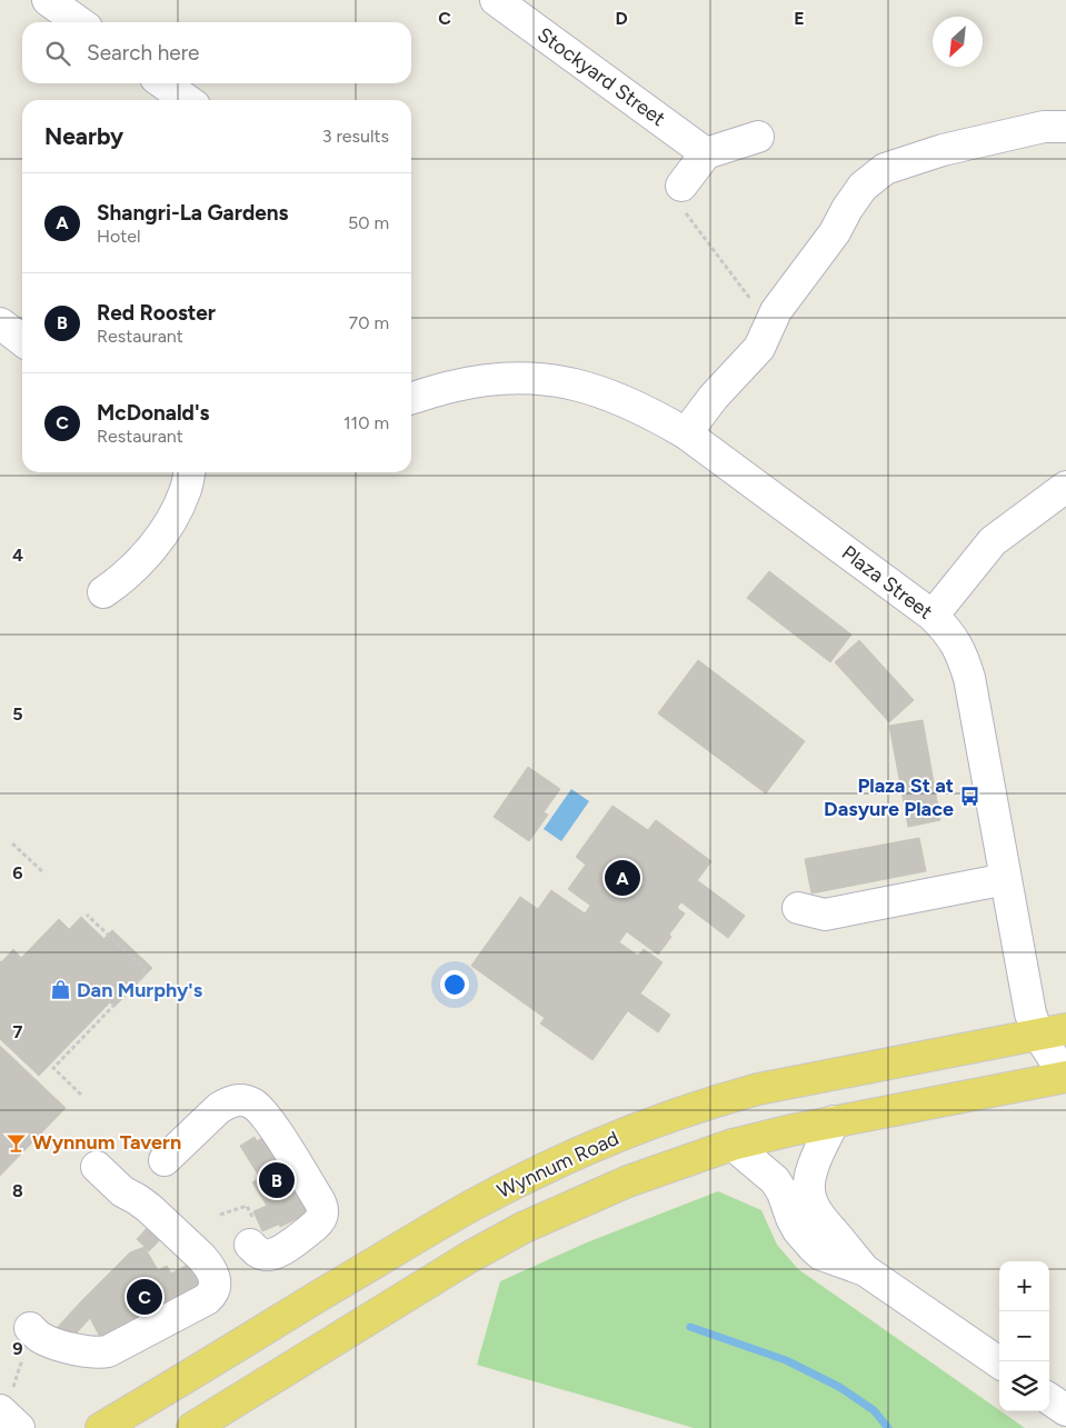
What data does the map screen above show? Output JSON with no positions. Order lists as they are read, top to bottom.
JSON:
{
  "streets": {
    "main road": ["Wynnum Road"],
    "street": ["Stockyard Street", "Plaza Street"]
  },
  "crossings": [
    ["Plaza Street", "Wynnum Road"]
  ],
  "places": {
    "bus stop": ["Plaza St at Dasyure Place"],
    "shop": ["Dan Murphy's"],
    "bar": ["Wynnum Tavern"]
  },
  "north": "bottom left",
  "page": {
    "search": "Search here",
    "heading": ["Nearby", "3 results"],
    "list": [
      {
        "mark": "A",
        "name": "Shangri-La Gardens",
        "note": "Hotel",
        "value": "50 m"
      },
      {
        "mark": "B",
        "name": "Red Rooster",
        "note": "Restaurant",
        "value": "70 m"
      },
      {
        "mark": "C",
        "name": "McDonald's",
        "note": "Restaurant",
        "value": "110 m"
      }
    ],
    "pins": ["A", "B", "C"],
    "map_buttons": ["+", "−"]
  },
  "grid": {
    "columns": ["C", "D", "E"],
    "rows": [
      "4",
      "5",
      "6",
      "7",
      "8",
      "9"
    ]
  }
}
